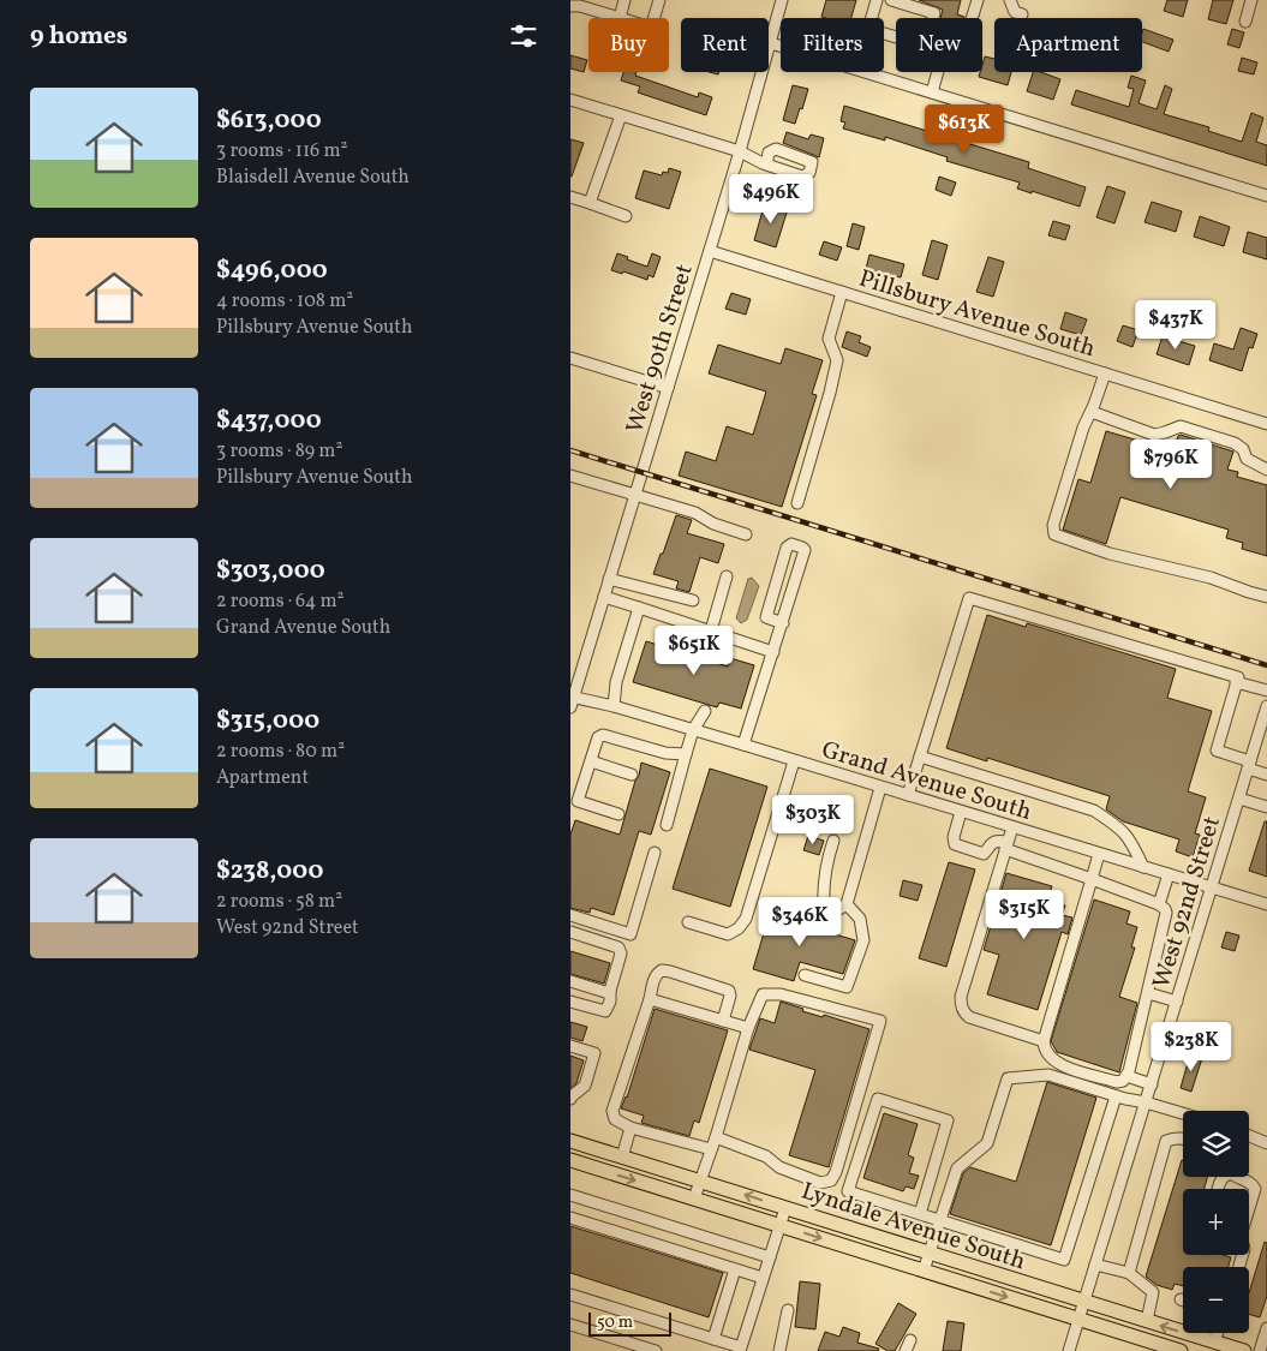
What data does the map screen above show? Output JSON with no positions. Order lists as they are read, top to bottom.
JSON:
{
  "streets": {
    "main road": ["Lyndale Avenue South"],
    "street": [
      "Pillsbury Avenue South",
      "West 90th Street",
      "Grand Avenue South",
      "West 92nd Street"
    ]
  },
  "crossings": [
    ["Pillsbury Avenue South", "West 90th Street"],
    ["West 90th Street", "Grand Avenue South"],
    ["Grand Avenue South", "West 92nd Street"],
    ["West 92nd Street", "Lyndale Avenue South"]
  ],
  "scale_bar": "50 m",
  "page": {
    "heading": "9 homes",
    "chip": [
      "Buy",
      "Rent",
      "Filters",
      "New",
      "Apartment"
    ],
    "list": [
      {
        "name": "$613,000",
        "note": "3 rooms · 116 m² · Blaisdell Avenue South"
      },
      {
        "name": "$496,000",
        "note": "4 rooms · 108 m² · Pillsbury Avenue South"
      },
      {
        "name": "$437,000",
        "note": "3 rooms · 89 m² · Pillsbury Avenue South"
      },
      {
        "name": "$303,000",
        "note": "2 rooms · 64 m² · Grand Avenue South"
      },
      {
        "name": "$315,000",
        "note": "2 rooms · 80 m² · Apartment"
      },
      {
        "name": "$238,000",
        "note": "2 rooms · 58 m² · West 92nd Street"
      }
    ],
    "price": [
      "$613K",
      "$496K",
      "$437K",
      "$796K",
      "$651K",
      "$303K",
      "$315K",
      "$346K",
      "$238K"
    ],
    "map_buttons": ["+", "−"],
    "scale": "50 m"
  }
}
